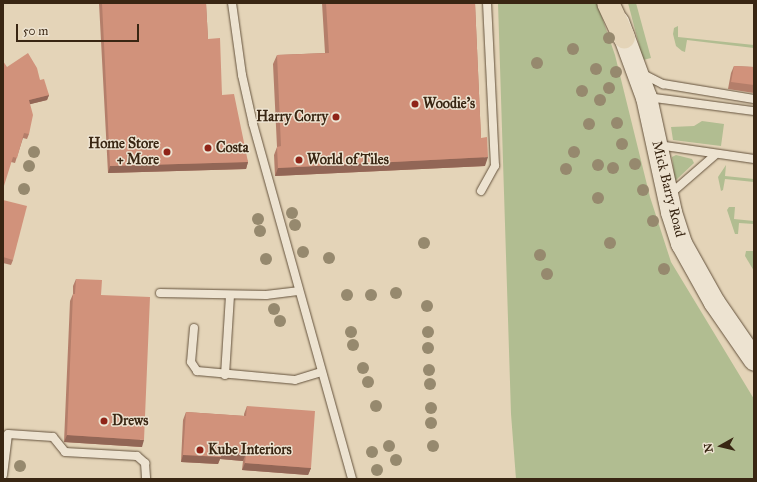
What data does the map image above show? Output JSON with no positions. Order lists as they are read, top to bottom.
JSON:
{
  "streets": {
    "street": ["Mick Barry Road"]
  },
  "places": [
    "Woodie's",
    "Harry Corry",
    "Costa",
    "Home Store + More",
    "World of Tiles",
    "Drews",
    "Kube Interiors"
  ],
  "scale_bar": "50 m",
  "north": "left"
}
